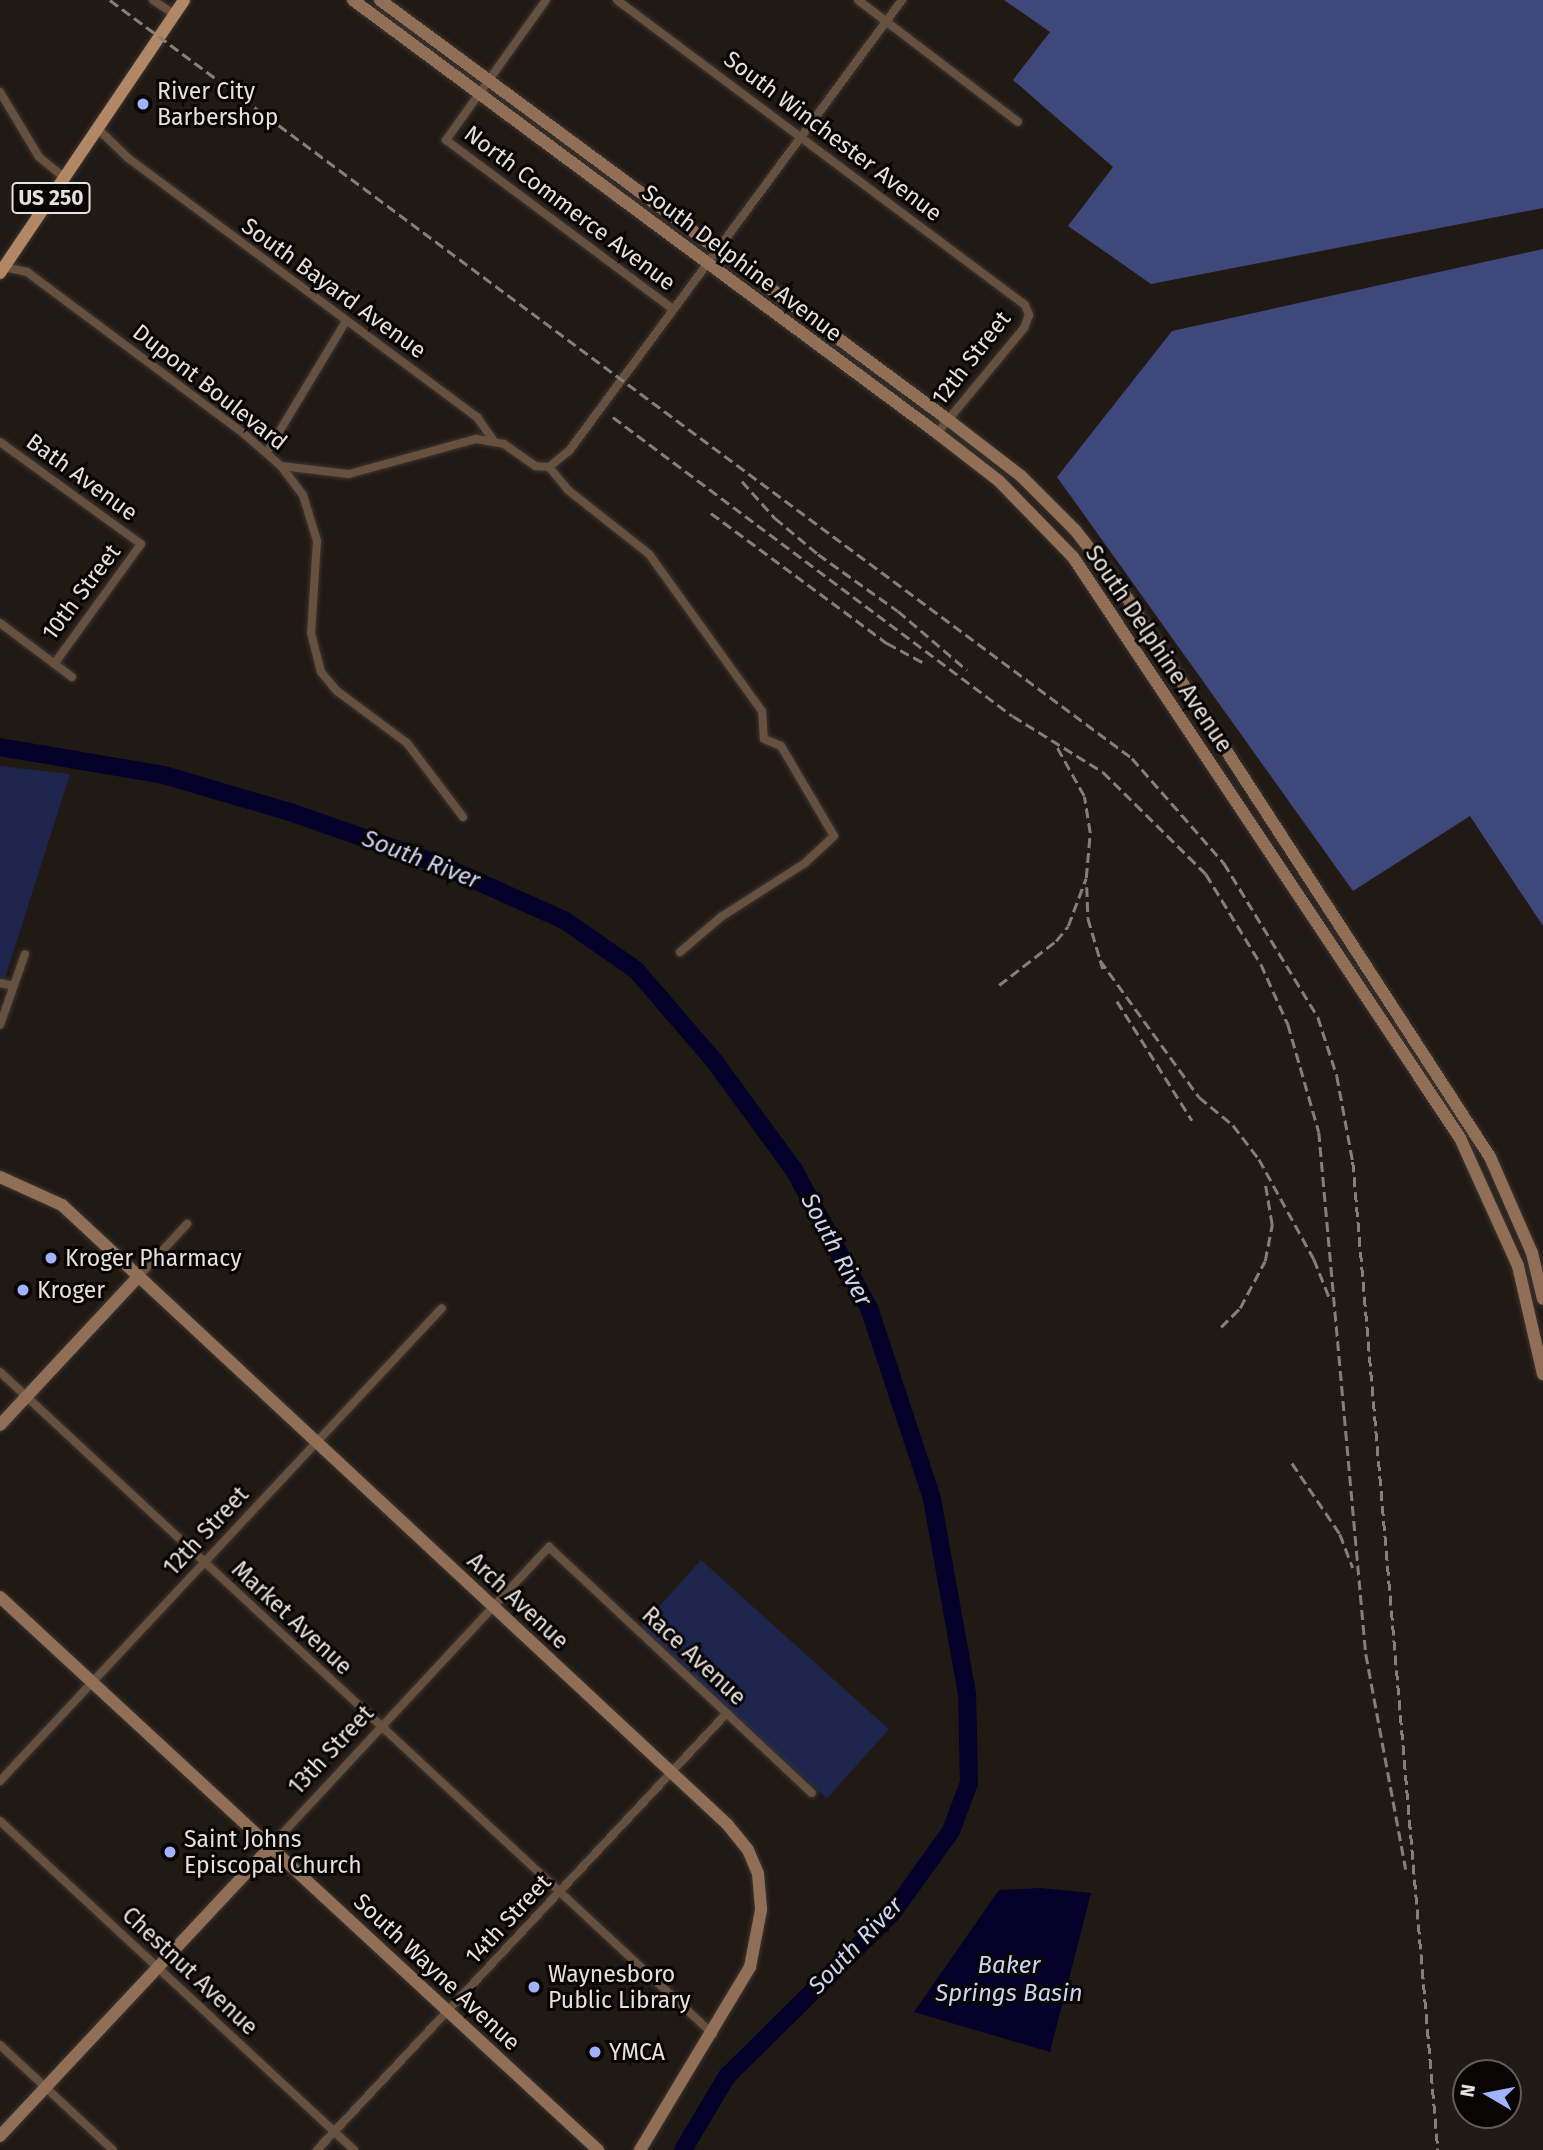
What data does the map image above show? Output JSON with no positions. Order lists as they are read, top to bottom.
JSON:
{
  "streets": {
    "main road": [
      "US 250",
      "South Delphine Avenue",
      "Arch Avenue",
      "13th Street",
      "South Wayne Avenue"
    ],
    "street": [
      "South Winchester Avenue",
      "North Commerce Avenue",
      "South Bayard Avenue",
      "12th Street",
      "Dupont Boulevard",
      "Bath Avenue",
      "10th Street",
      "Market Avenue",
      "Race Avenue",
      "14th Street",
      "Chestnut Avenue"
    ]
  },
  "crossings": [
    ["South Winchester Avenue", "12th Street"],
    ["US 250", "South Bayard Avenue"],
    ["US 250", "Dupont Boulevard"],
    ["North Commerce Avenue", "South Delphine Avenue"],
    ["South Delphine Avenue", "12th Street"],
    ["South Bayard Avenue", "Dupont Boulevard"],
    ["12th Street", "Arch Avenue"],
    ["12th Street", "Market Avenue"],
    ["12th Street", "South Wayne Avenue"],
    ["Bath Avenue", "10th Street"],
    ["Arch Avenue", "Market Avenue"],
    ["Arch Avenue", "13th Street"],
    ["Arch Avenue", "14th Street"],
    ["Market Avenue", "13th Street"],
    ["Market Avenue", "14th Street"],
    ["Race Avenue", "13th Street"],
    ["Race Avenue", "14th Street"],
    ["13th Street", "Chestnut Avenue"],
    ["13th Street", "South Wayne Avenue"],
    ["14th Street", "Chestnut Avenue"],
    ["14th Street", "South Wayne Avenue"]
  ],
  "water": ["South River", "Baker Springs Basin"],
  "places": [
    "River City Barbershop",
    "Kroger Pharmacy",
    "Kroger",
    "Saint Johns Episcopal Church",
    "Waynesboro Public Library",
    "YMCA"
  ],
  "north": "left"
}
